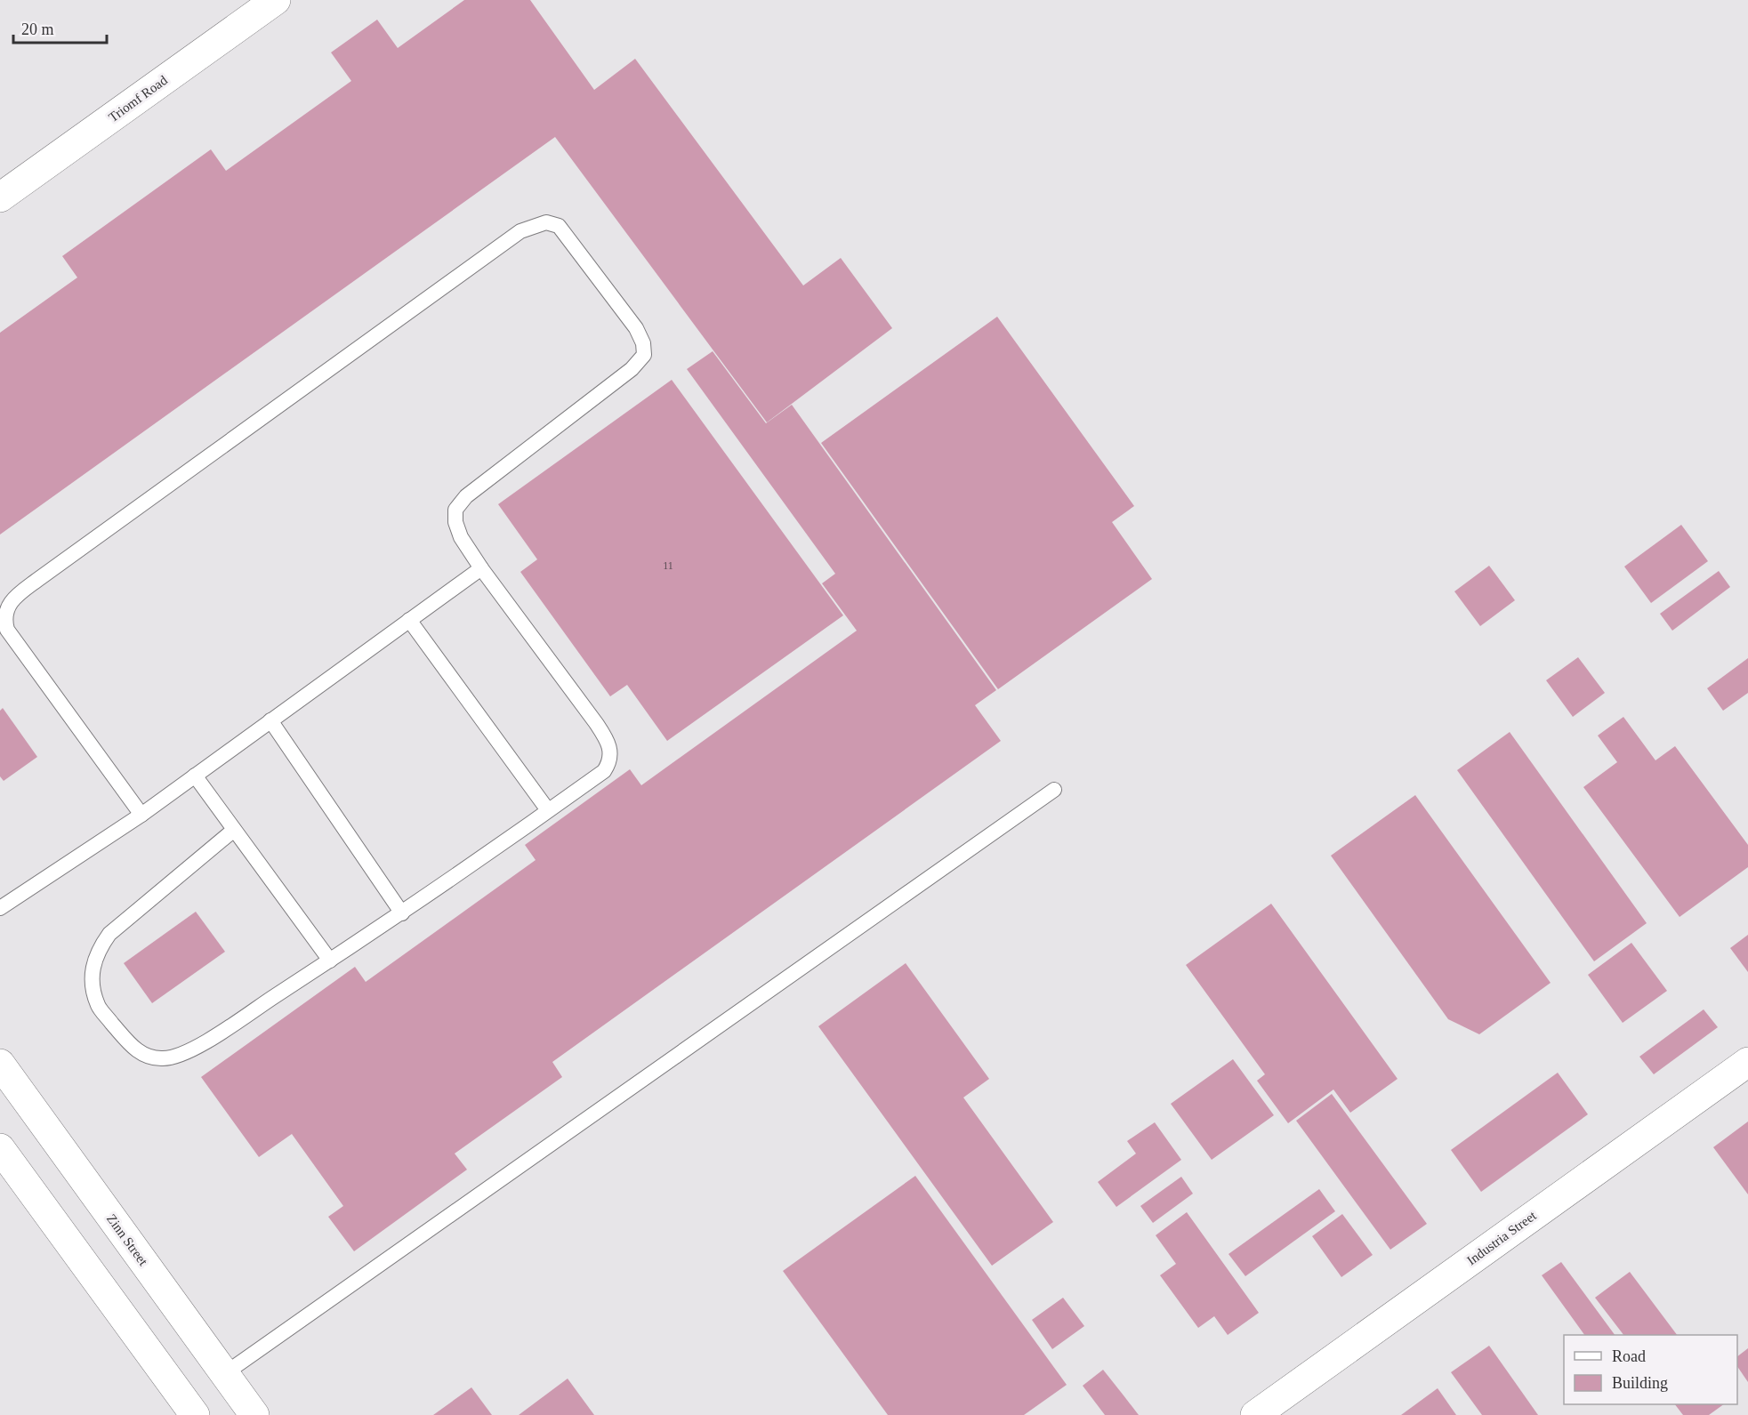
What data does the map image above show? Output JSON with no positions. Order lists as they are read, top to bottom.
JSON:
{
  "streets": {
    "street": ["Triomf Road", "Industria Street", "Zinn Street"]
  },
  "house_numbers": ["11"],
  "legend": ["Road", "Building"],
  "scale_bar": "20 m"
}
